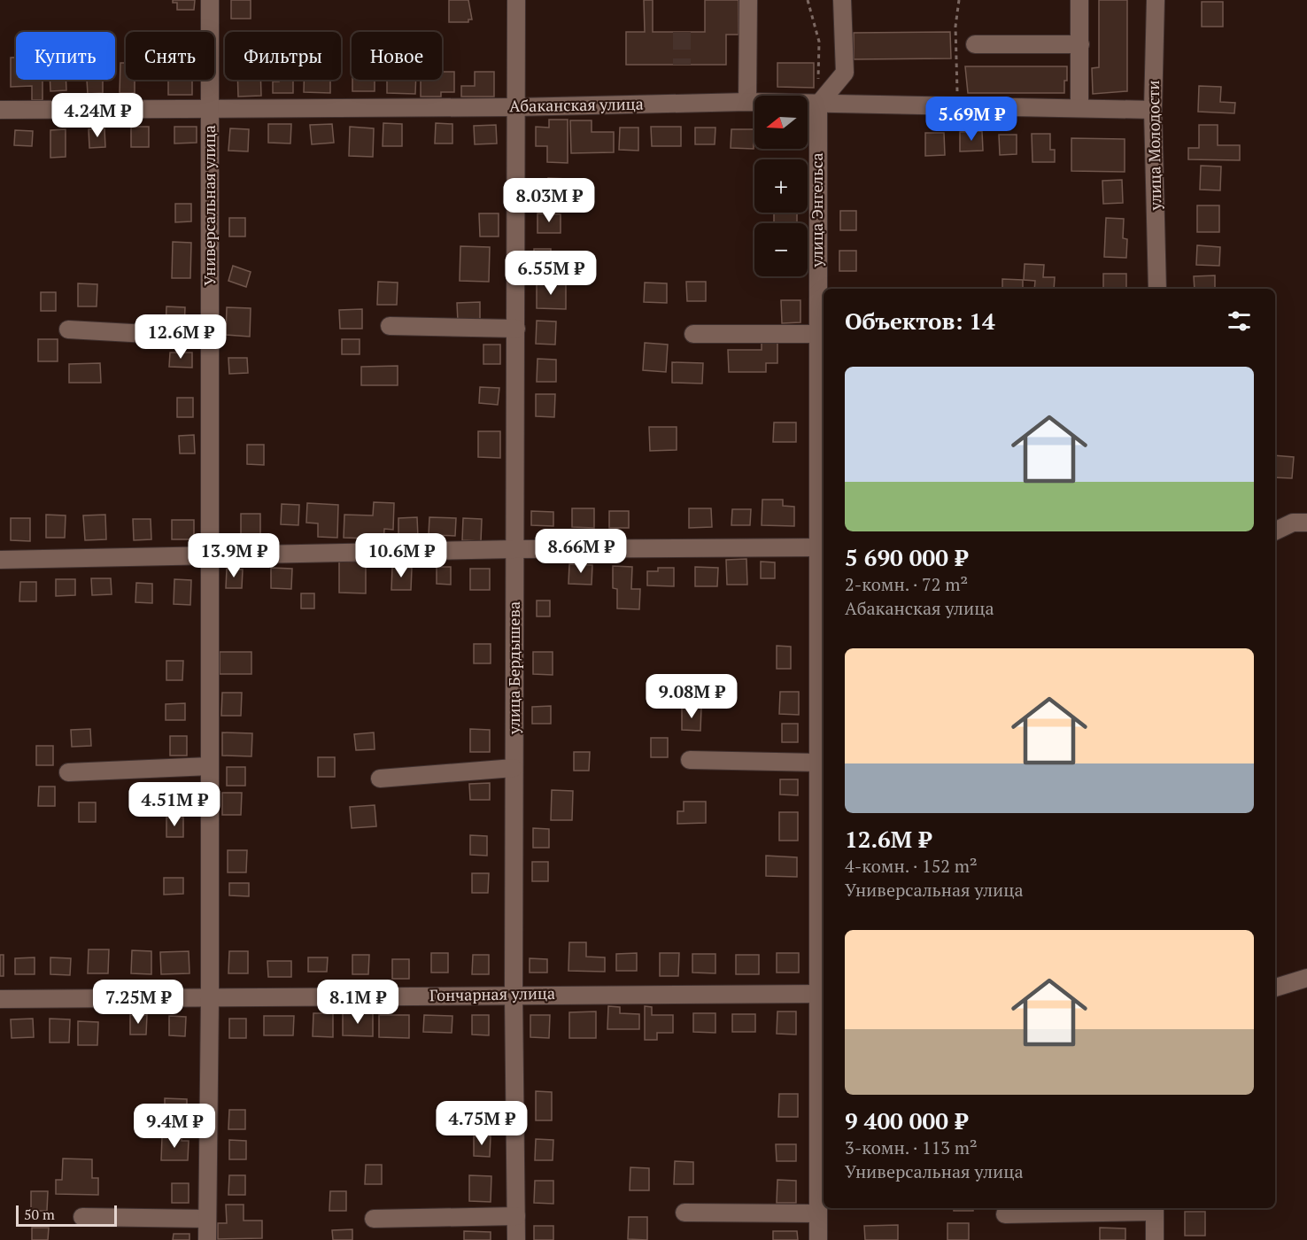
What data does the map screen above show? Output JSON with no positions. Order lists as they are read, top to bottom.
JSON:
{
  "streets": {
    "street": [
      "Абаканская улица",
      "улица Молодости",
      "Универсальная улица",
      "улица Энгельса",
      "улица Бердышева",
      "Гончарная улица"
    ]
  },
  "crossings": [
    ["Абаканская улица", "улица Молодости"],
    ["Абаканская улица", "Универсальная улица"],
    ["Абаканская улица", "улица Энгельса"],
    ["Абаканская улица", "улица Бердышева"],
    ["Универсальная улица", "Гончарная улица"],
    ["улица Энгельса", "Гончарная улица"],
    ["улица Бердышева", "Гончарная улица"]
  ],
  "scale_bar": "50 m",
  "north": "left",
  "page": {
    "chip": [
      "Купить",
      "Снять",
      "Фильтры",
      "Новое"
    ],
    "price": [
      "4.24M ₽",
      "5.69M ₽",
      "8.03M ₽",
      "6.55M ₽",
      "12.6M ₽",
      "8.66M ₽",
      "13.9M ₽",
      "10.6M ₽",
      "9.08M ₽",
      "4.51M ₽",
      "7.25M ₽",
      "8.1M ₽",
      "4.75M ₽",
      "9.4M ₽"
    ],
    "map_buttons": ["+", "−"],
    "heading": "Объектов: 14",
    "list": [
      {
        "name": "5 690 000 ₽",
        "note": "2-комн. · 72 m² · Абаканская улица"
      },
      {
        "name": "12.6M ₽",
        "note": "4-комн. · 152 m² · Универсальная улица"
      },
      {
        "name": "9 400 000 ₽",
        "note": "3-комн. · 113 m² · Универсальная улица"
      }
    ],
    "scale": "50 m"
  }
}
